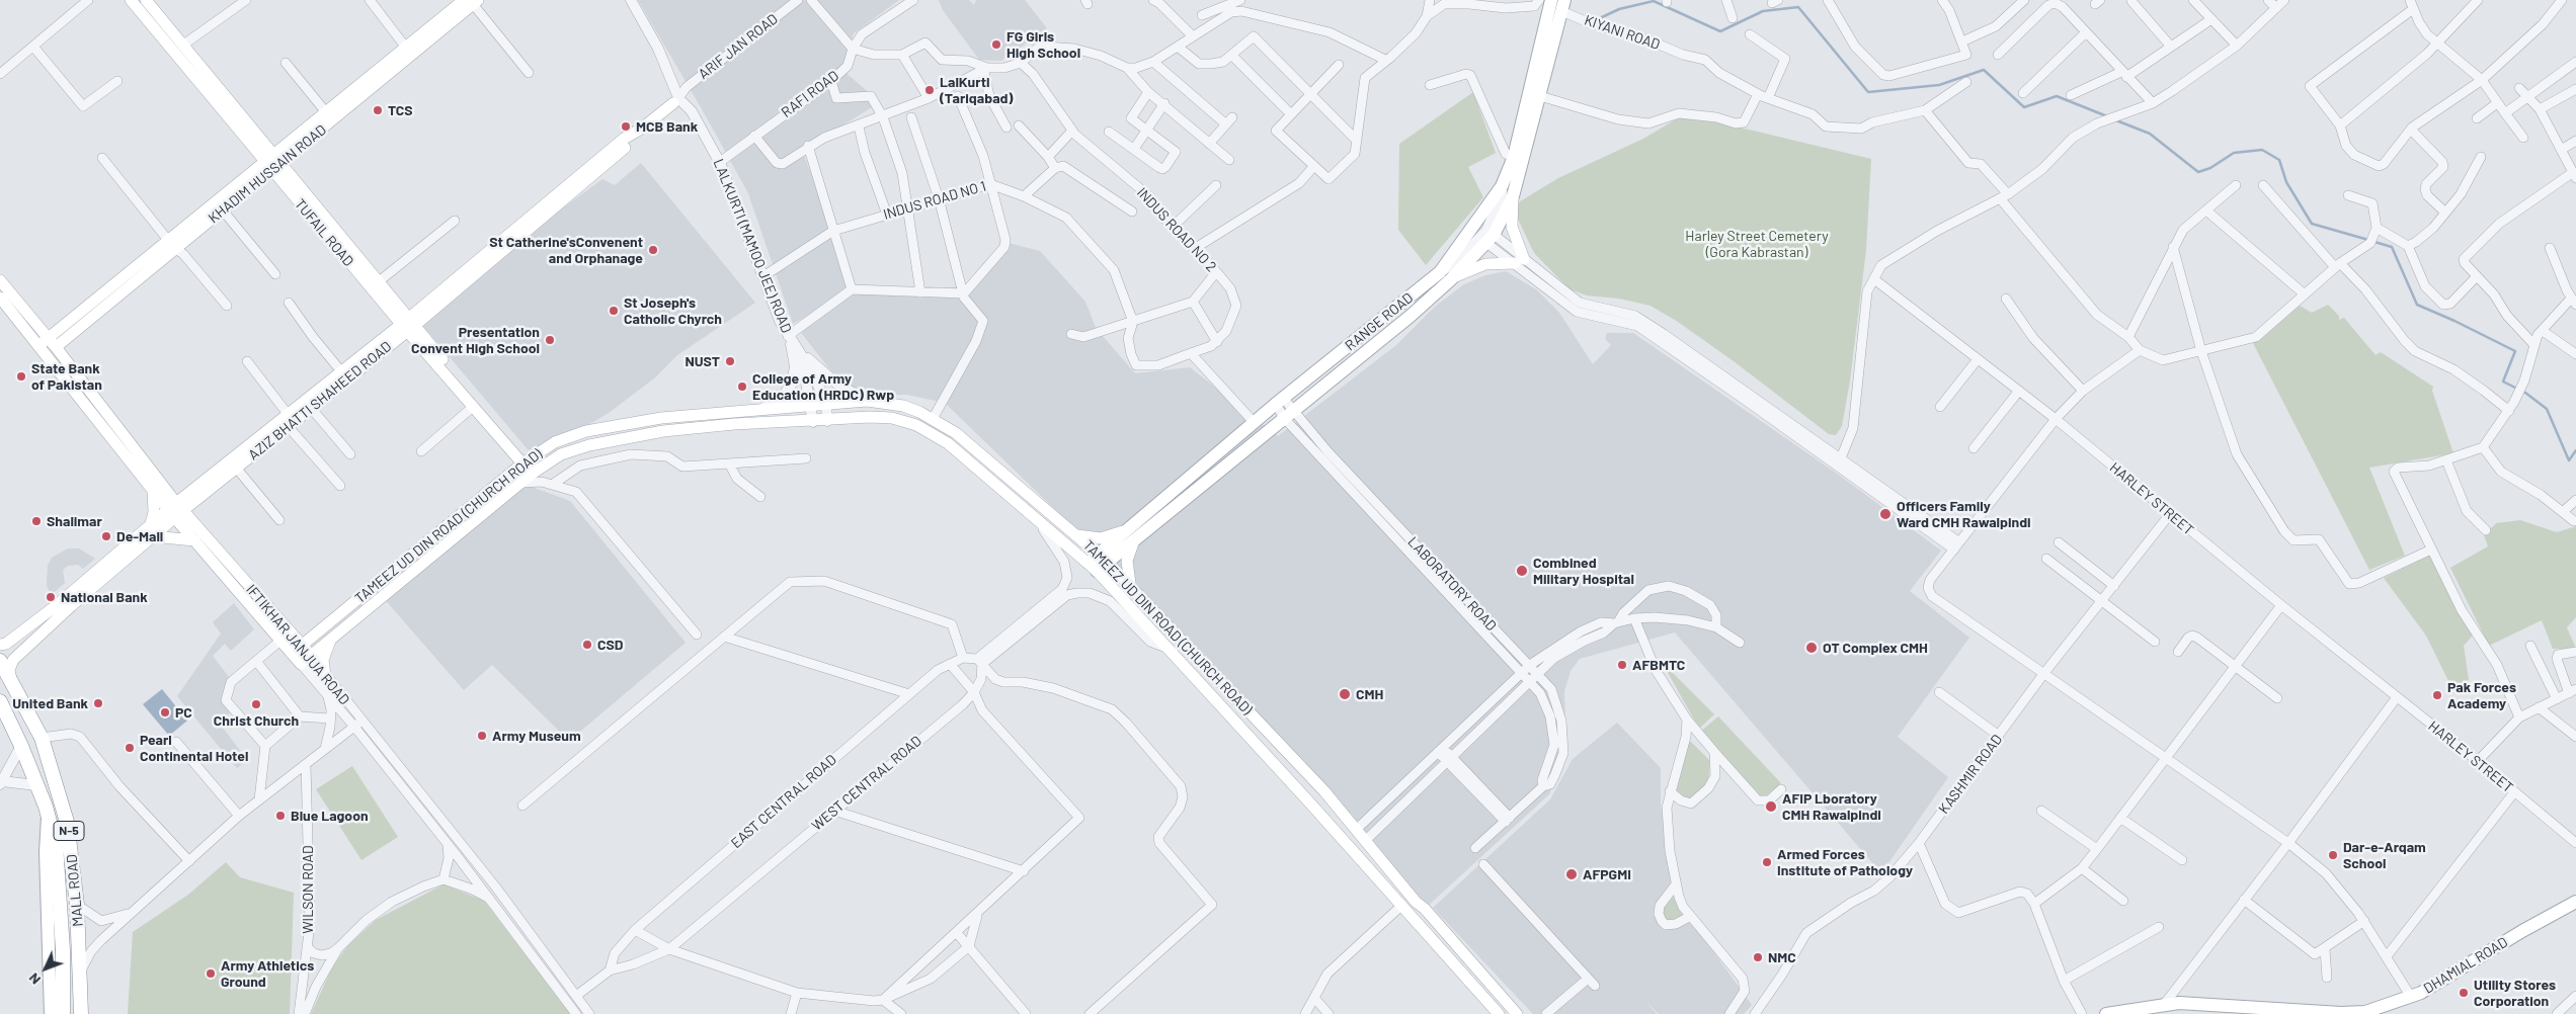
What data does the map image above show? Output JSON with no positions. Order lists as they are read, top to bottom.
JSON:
{
  "streets": {
    "highway": ["N-5", "MALL ROAD"],
    "main road": [
      "KHADIM HUSSAIN ROAD",
      "TUFAIL ROAD",
      "RANGE ROAD",
      "AZIZ BHATTI SHAHEED ROAD",
      "TAMEEZ UD DIN ROAD (CHURCH ROAD)",
      "IFTIKHAR JANJUA ROAD",
      "DHAMIAL ROAD"
    ],
    "street": [
      "KIYANI ROAD",
      "ARIF JAN ROAD",
      "RAFI ROAD",
      "INDUS ROAD NO 1",
      "INDUS ROAD NO 2",
      "LALKURTI (MAMOO JEE) ROAD",
      "HARLEY STREET",
      "LABORATORY ROAD",
      "KASHMIR ROAD",
      "WEST CENTRAL ROAD",
      "EAST CENTRAL ROAD",
      "WILSON ROAD"
    ]
  },
  "crossings": [
    ["ARIF JAN ROAD", "LALKURTI (MAMOO JEE) ROAD"],
    ["ARIF JAN ROAD", "AZIZ BHATTI SHAHEED ROAD"],
    ["RAFI ROAD", "LALKURTI (MAMOO JEE) ROAD"],
    ["KHADIM HUSSAIN ROAD", "TUFAIL ROAD"],
    ["KHADIM HUSSAIN ROAD", "IFTIKHAR JANJUA ROAD"],
    ["INDUS ROAD NO 1", "LALKURTI (MAMOO JEE) ROAD"],
    ["TUFAIL ROAD", "AZIZ BHATTI SHAHEED ROAD"],
    ["TUFAIL ROAD", "TAMEEZ UD DIN ROAD (CHURCH ROAD)"],
    ["LALKURTI (MAMOO JEE) ROAD", "AZIZ BHATTI SHAHEED ROAD"],
    ["LALKURTI (MAMOO JEE) ROAD", "TAMEEZ UD DIN ROAD (CHURCH ROAD)"],
    ["RANGE ROAD", "LABORATORY ROAD"],
    ["AZIZ BHATTI SHAHEED ROAD", "IFTIKHAR JANJUA ROAD"],
    ["AZIZ BHATTI SHAHEED ROAD", "MALL ROAD"],
    ["HARLEY STREET", "KASHMIR ROAD"],
    ["TAMEEZ UD DIN ROAD (CHURCH ROAD)", "IFTIKHAR JANJUA ROAD"],
    ["WEST CENTRAL ROAD", "EAST CENTRAL ROAD"]
  ],
  "parks": ["Harley Street Cemetery (Gora Kabrastan)"],
  "places": [
    "FG Girls High School",
    "LalKurti (Tariqabad)",
    "TCS",
    "MCB Bank",
    "St Catherine'sConvenent and Orphanage",
    "St Joseph's Catholic Chyrch",
    "Presentation Convent High School",
    "NUST",
    "State Bank of Pakistan",
    "College of Army Education (HRDC) Rwp",
    "Officers Family Ward CMH Rawalpindi",
    "Shalimar",
    "De-Mall",
    "Combined Military Hospital",
    "National Bank",
    "CSD",
    "OT Complex CMH",
    "AFBMTC",
    "CMH",
    "Pak Forces Academy",
    "United Bank",
    "Christ Church",
    "PC",
    "Army Museum",
    "Pearl Continental Hotel",
    "AFIP Lboratory CMH Rawalpindi",
    "Blue Lagoon",
    "Dar-e-Arqam School",
    "Armed Forces Institute of Pathology",
    "AFPGMI",
    "NMC",
    "Army Athletics Ground",
    "Utility Stores Corporation"
  ],
  "north": "bottom left"
}
